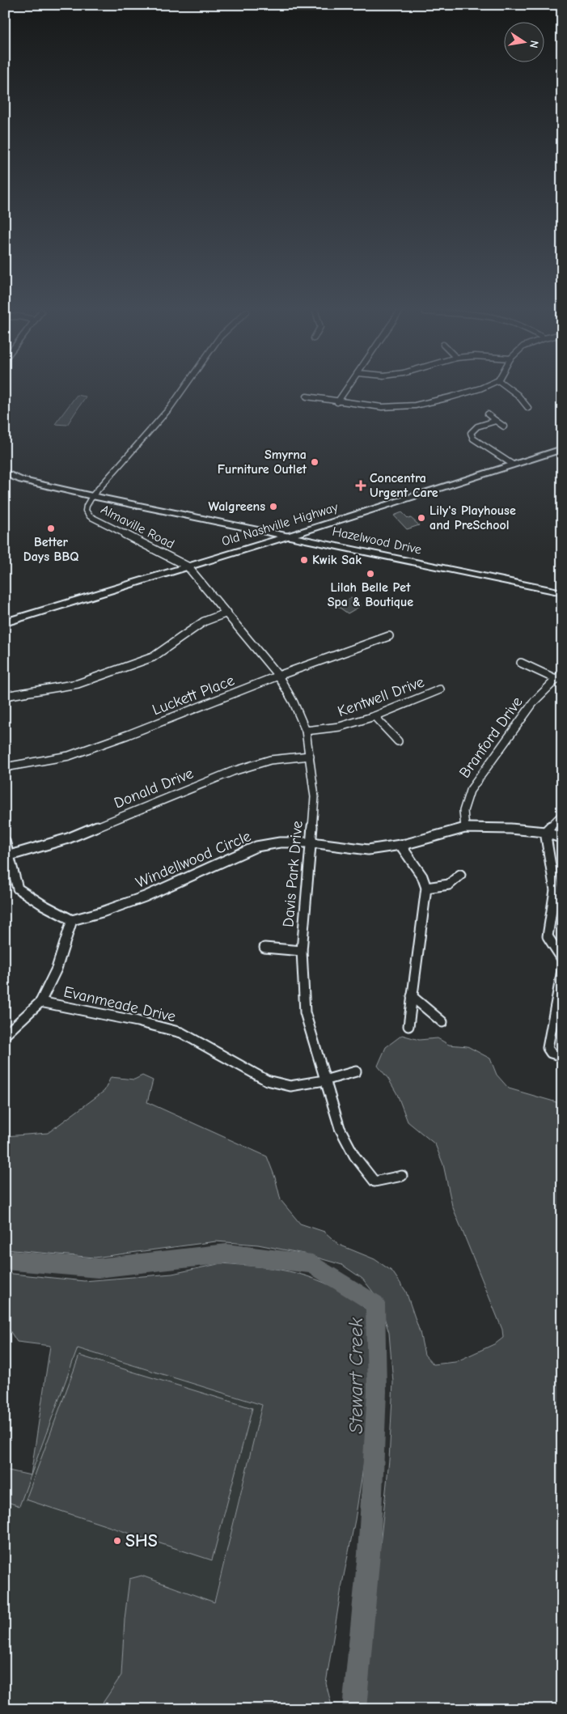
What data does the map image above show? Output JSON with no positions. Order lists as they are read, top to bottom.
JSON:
{
  "streets": {
    "main road": ["Old Nashville Highway"],
    "street": [
      "Almaville Road",
      "Hazelwood Drive",
      "Luckett Place",
      "Kentwell Drive",
      "Branford Drive",
      "Donald Drive",
      "Windellwood Circle",
      "Davis Park Drive",
      "Evanmeade Drive"
    ]
  },
  "crossings": [
    ["Old Nashville Highway", "Almaville Road"],
    ["Old Nashville Highway", "Hazelwood Drive"],
    ["Old Nashville Highway", "Davis Park Drive"],
    ["Almaville Road", "Hazelwood Drive"],
    ["Almaville Road", "Davis Park Drive"],
    ["Luckett Place", "Davis Park Drive"],
    ["Kentwell Drive", "Davis Park Drive"],
    ["Branford Drive", "Windellwood Circle"],
    ["Donald Drive", "Davis Park Drive"],
    ["Windellwood Circle", "Davis Park Drive"],
    ["Davis Park Drive", "Evanmeade Drive"]
  ],
  "water": ["Stewart Creek"],
  "places": {
    "other": [
      "Smyrna Furniture Outlet",
      "Walgreens",
      "Lily's Playhouse and PreSchool",
      "Better Days BBQ",
      "Kwik Sak",
      "Lilah Belle Pet Spa & Boutique",
      "SHS"
    ],
    "health": ["Concentra Urgent Care"]
  },
  "north": "right"
}
